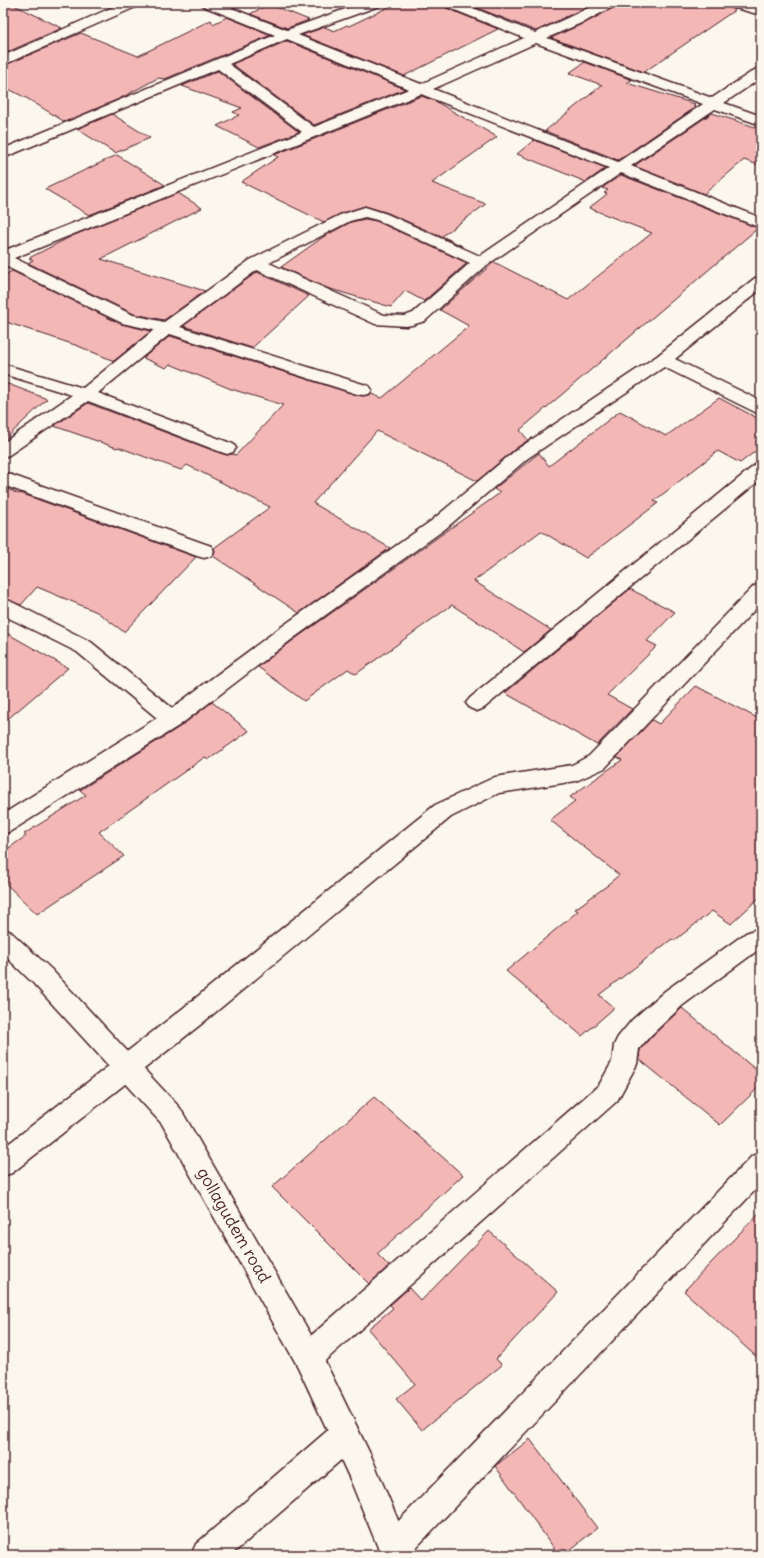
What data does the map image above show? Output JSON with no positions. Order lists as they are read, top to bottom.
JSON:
{
  "streets": {
    "street": ["gollagudem road"]
  }
}
